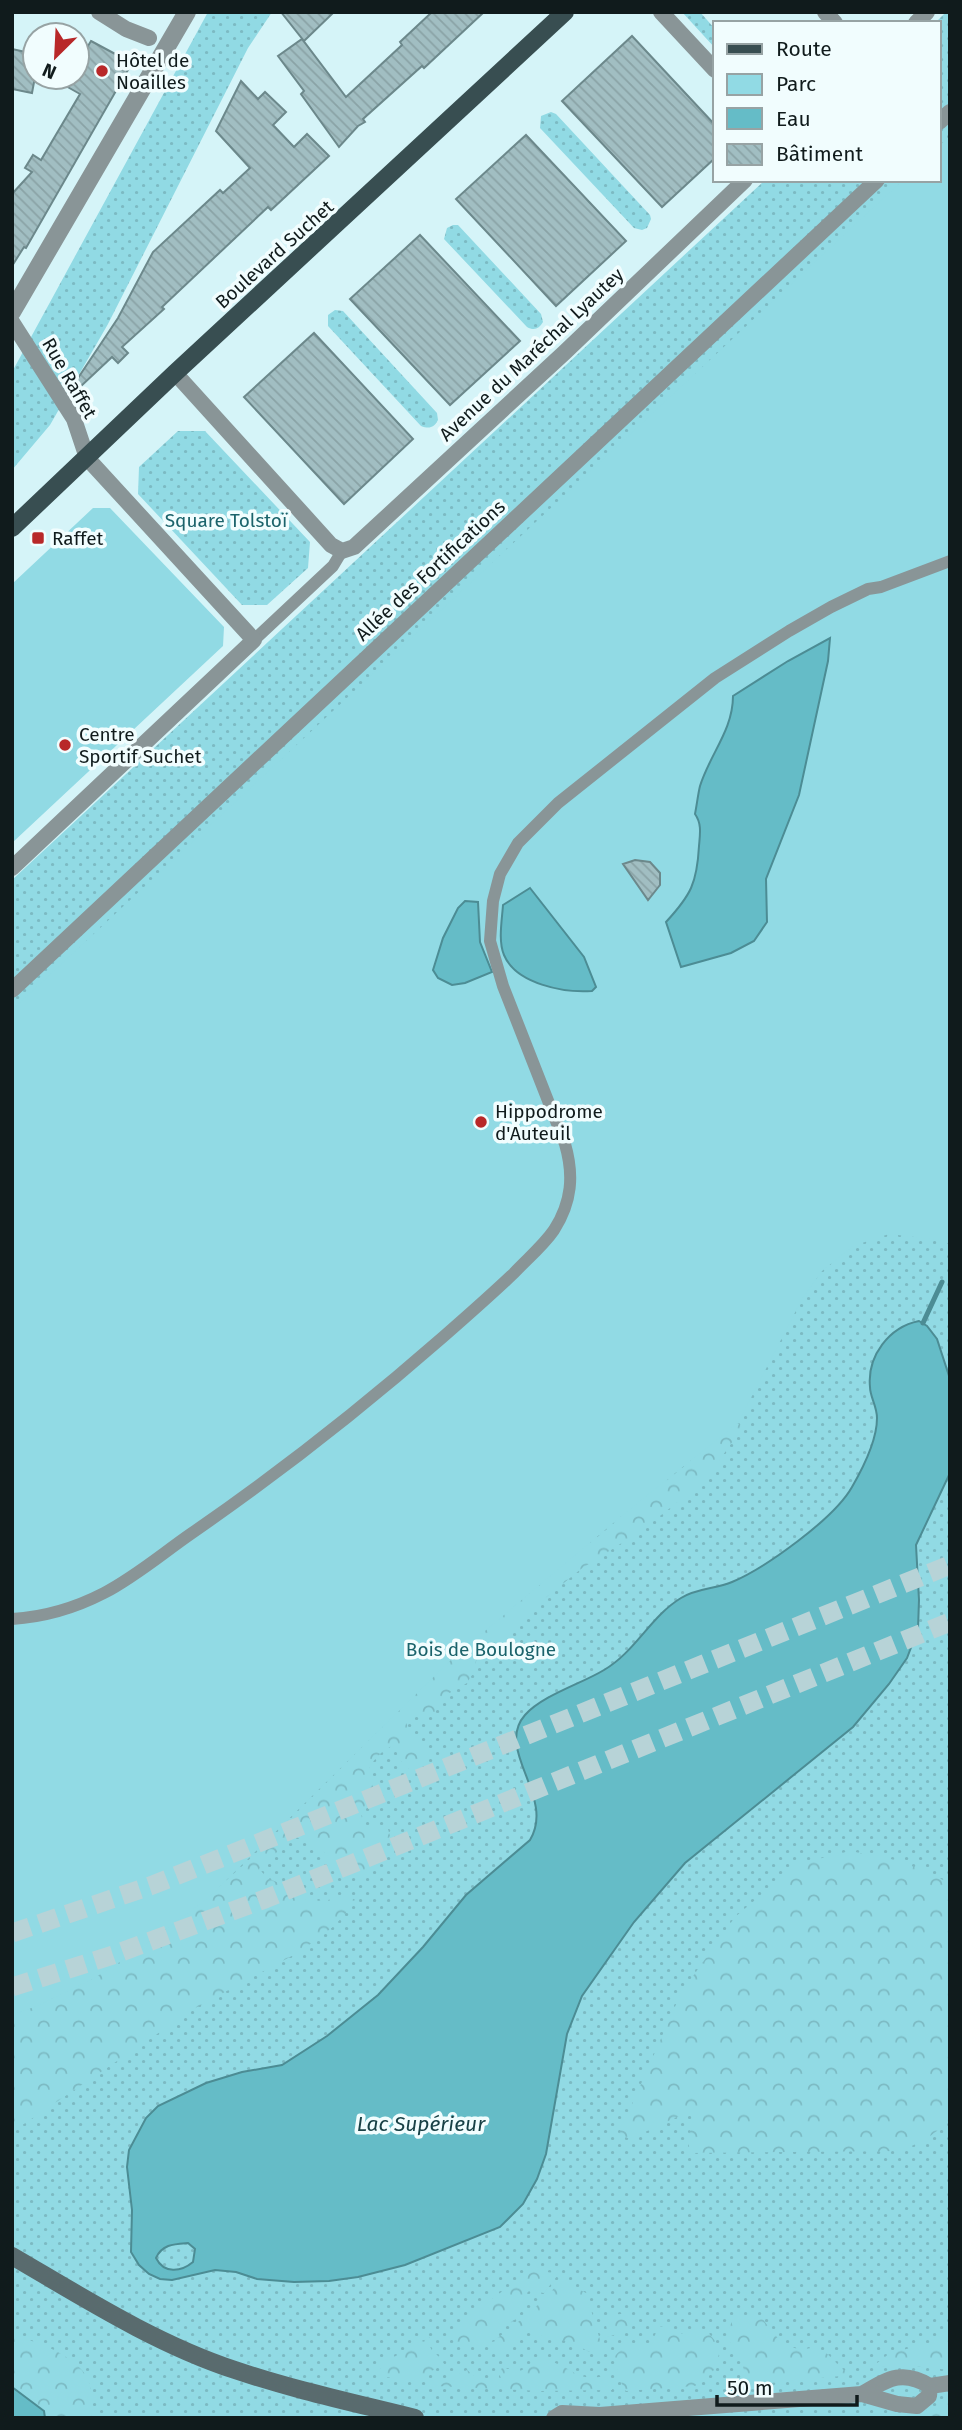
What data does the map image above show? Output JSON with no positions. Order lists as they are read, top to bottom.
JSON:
{
  "streets": {
    "main road": ["Boulevard Suchet"],
    "street": ["Avenue du Maréchal Lyautey", "Rue Raffet", "Allée des Fortifications"]
  },
  "crossings": [
    ["Boulevard Suchet", "Rue Raffet"]
  ],
  "water": ["Lac Supérieur"],
  "parks": ["Square Tolstoï", "Bois de Boulogne"],
  "places": {
    "other": ["Hôtel de Noailles", "Centre Sportif Suchet", "Hippodrome d'Auteuil"],
    "transit": ["Raffet"]
  },
  "legend": [
    "Route",
    "Parc",
    "Eau",
    "Bâtiment"
  ],
  "scale_bar": "50 m",
  "north": "bottom left"
}
